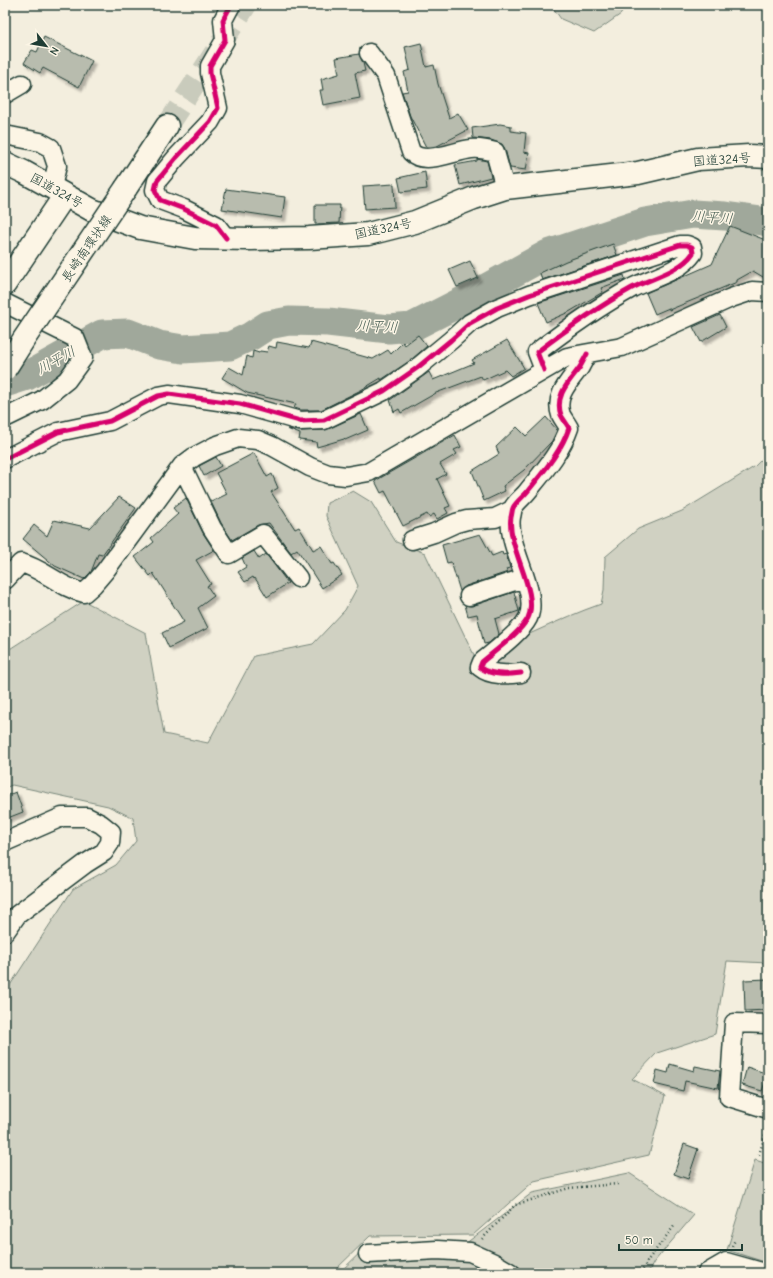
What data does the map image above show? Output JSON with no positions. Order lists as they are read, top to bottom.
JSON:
{
  "streets": {
    "highway": ["国道324号", "長崎南環状線"]
  },
  "water": ["川平川"],
  "scale_bar": "50 m",
  "north": "bottom right"
}
